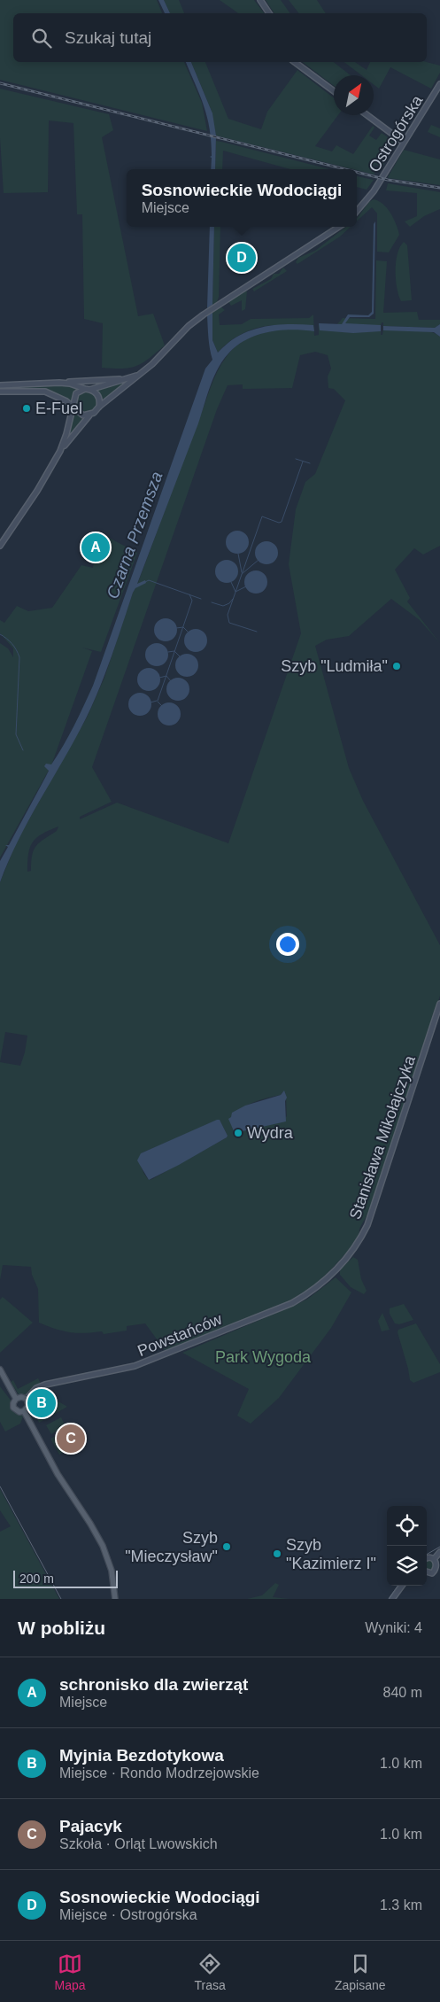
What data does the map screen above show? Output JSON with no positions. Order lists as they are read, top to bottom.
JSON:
{
  "streets": {
    "street": ["Ostrogórska", "Stanisława Mikołajczyka", "Powstańców"]
  },
  "crossings": [
    ["Stanisława Mikołajczyka", "Powstańców"]
  ],
  "water": ["Czarna Przemsza"],
  "parks": ["Park Wygoda"],
  "places": [
    "E-Fuel",
    "Szyb \"Ludmiła\"",
    "Wydra",
    "Szyb \"Mieczysław\"",
    "Szyb \"Kazimierz I\""
  ],
  "scale_bar": "200 m",
  "north": "top right",
  "page": {
    "search": "Szukaj tutaj",
    "popup": ["Sosnowieckie Wodociągi", "Miejsce"],
    "pins": [
      "D",
      "A",
      "B",
      "C"
    ],
    "scale": "200 m",
    "heading": ["W pobliżu", "Wyniki: 4"],
    "list": [
      {
        "mark": "A",
        "name": "schronisko dla zwierząt",
        "note": "Miejsce",
        "value": "840 m"
      },
      {
        "mark": "B",
        "name": "Myjnia Bezdotykowa",
        "note": "Miejsce · Rondo Modrzejowskie",
        "value": "1.0 km"
      },
      {
        "mark": "C",
        "name": "Pajacyk",
        "note": "Szkoła · Orląt Lwowskich",
        "value": "1.0 km"
      },
      {
        "mark": "D",
        "name": "Sosnowieckie Wodociągi",
        "note": "Miejsce · Ostrogórska",
        "value": "1.3 km"
      }
    ],
    "nav": ["Mapa", "Trasa", "Zapisane"]
  }
}
